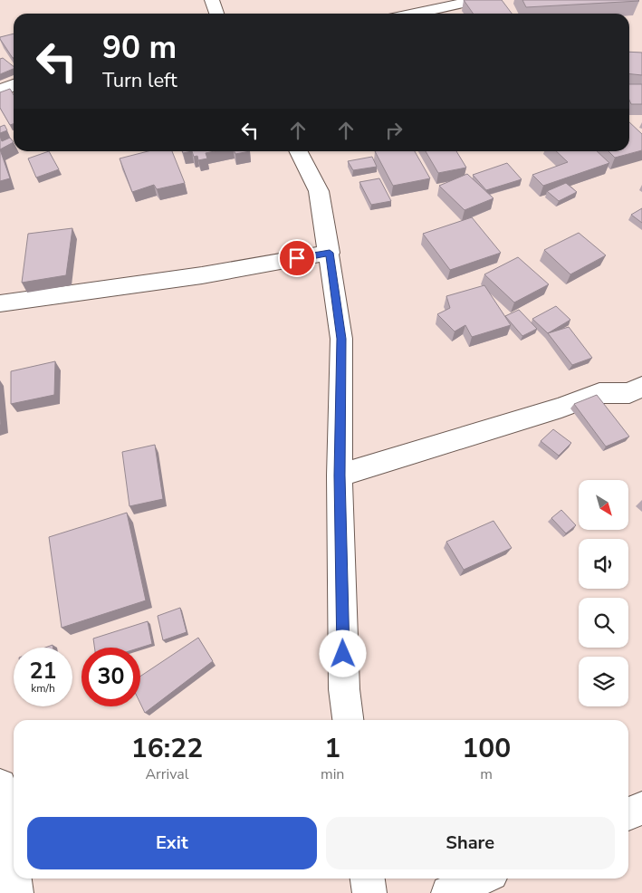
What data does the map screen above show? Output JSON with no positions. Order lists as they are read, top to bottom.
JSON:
{
  "north": "bottom right",
  "page": {
    "turn": ["90 m", "Turn left"],
    "speed": "21 km/h",
    "limit": "30",
    "eta": [
      "16:22",
      "Arrival",
      "1",
      "min",
      "100",
      "m"
    ],
    "buttons": ["Exit", "Share"]
  }
}
